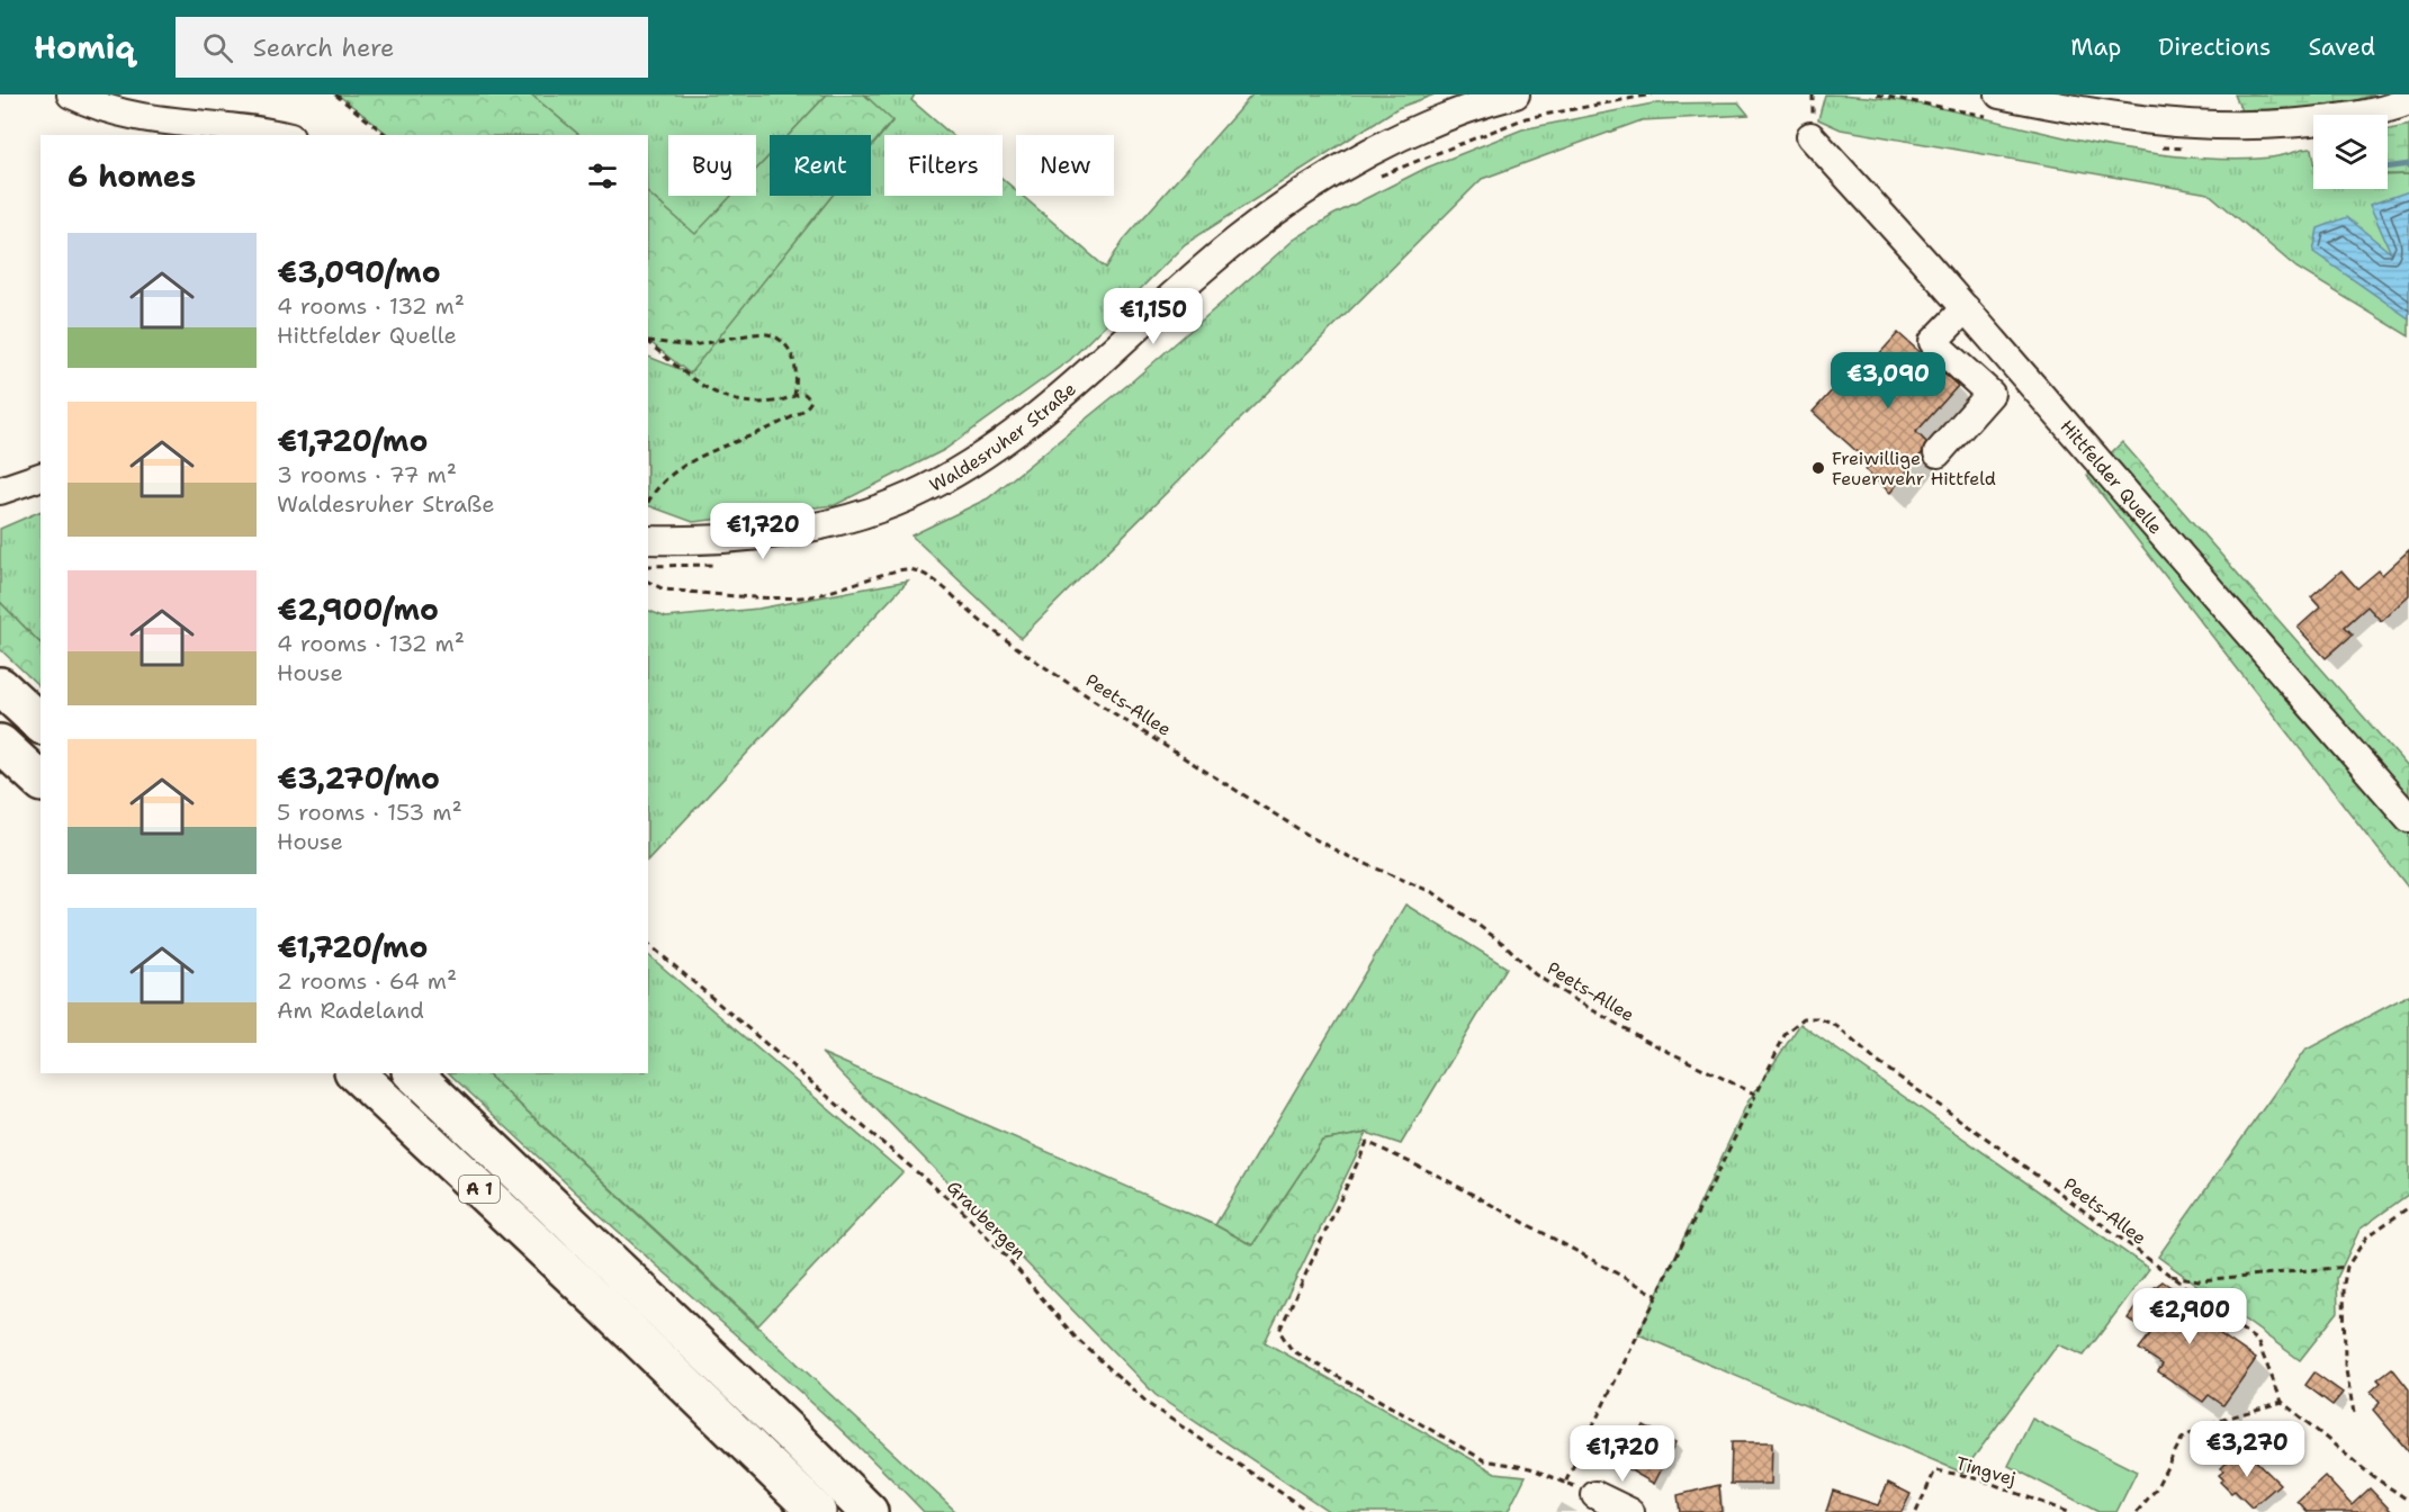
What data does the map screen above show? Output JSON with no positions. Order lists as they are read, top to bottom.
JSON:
{
  "streets": {
    "highway": ["A 1"],
    "street": ["Waldesruher Straße", "Hittfelder Quelle"],
    "path": ["Peets-Allee", "Graubergen", "Tingvej"]
  },
  "places": ["Freiwillige Feuerwehr Hittfeld"],
  "page": {
    "header": "Homiq",
    "search": "Search here",
    "nav": ["Map", "Directions", "Saved"],
    "chip": [
      "Buy",
      "Rent",
      "Filters",
      "New"
    ],
    "heading": "6 homes",
    "list": [
      {
        "name": "€3,090/mo",
        "note": "4 rooms · 132 m² · Hittfelder Quelle"
      },
      {
        "name": "€1,720/mo",
        "note": "3 rooms · 77 m² · Waldesruher Straße"
      },
      {
        "name": "€2,900/mo",
        "note": "4 rooms · 132 m² · House"
      },
      {
        "name": "€3,270/mo",
        "note": "5 rooms · 153 m² · House"
      },
      {
        "name": "€1,720/mo",
        "note": "2 rooms · 64 m² · Am Radeland"
      }
    ],
    "price": [
      "€1,150",
      "€3,090",
      "€1,720",
      "€2,900",
      "€3,270",
      "€1,720"
    ]
  }
}
